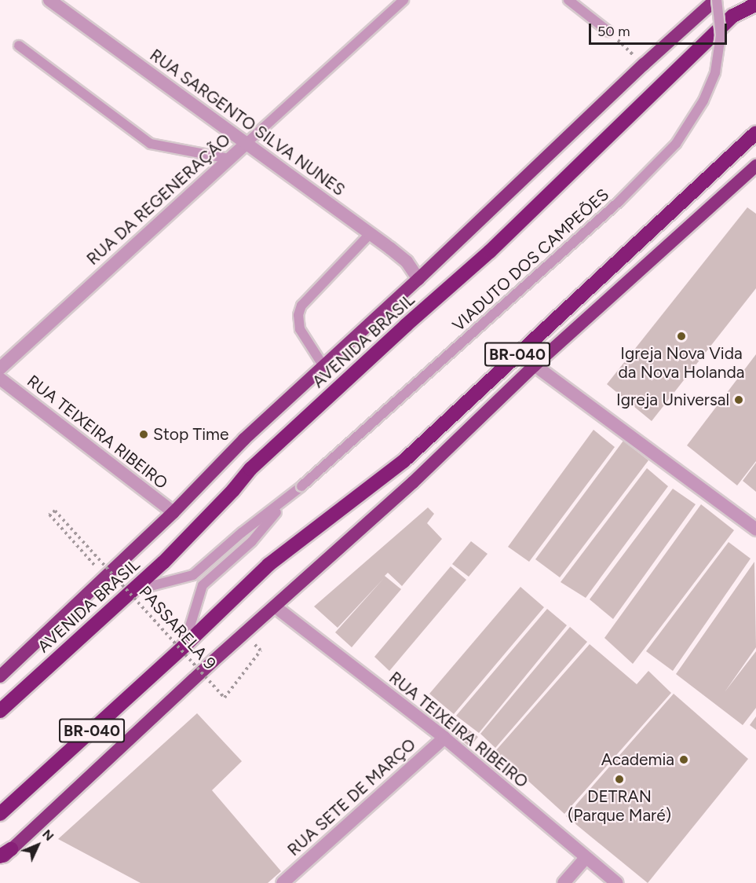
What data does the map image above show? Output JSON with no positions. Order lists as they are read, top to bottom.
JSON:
{
  "streets": {
    "highway": ["AVENIDA BRASIL", "BR-040"],
    "street": [
      "RUA SARGENTO SILVA NUNES",
      "RUA DA REGENERAÇÃO",
      "RUA TEIXEIRA RIBEIRO",
      "RUA SETE DE MARÇO"
    ],
    "lane": ["VIADUTO DOS CAMPEÕES"],
    "path": ["PASSARELA 9"]
  },
  "crossings": [
    ["RUA SARGENTO SILVA NUNES", "RUA DA REGENERAÇÃO"],
    ["RUA SARGENTO SILVA NUNES", "AVENIDA BRASIL"],
    ["VIADUTO DOS CAMPEÕES", "AVENIDA BRASIL"],
    ["AVENIDA BRASIL", "RUA TEIXEIRA RIBEIRO"],
    ["AVENIDA BRASIL", "PASSARELA 9"],
    ["RUA TEIXEIRA RIBEIRO", "RUA SETE DE MARÇO"]
  ],
  "places": [
    "Igreja Nova Vida da Nova Holanda",
    "Igreja Universal",
    "Stop Time",
    "Academia",
    "DETRAN (Parque Maré)"
  ],
  "scale_bar": "50 m",
  "north": "top right"
}
